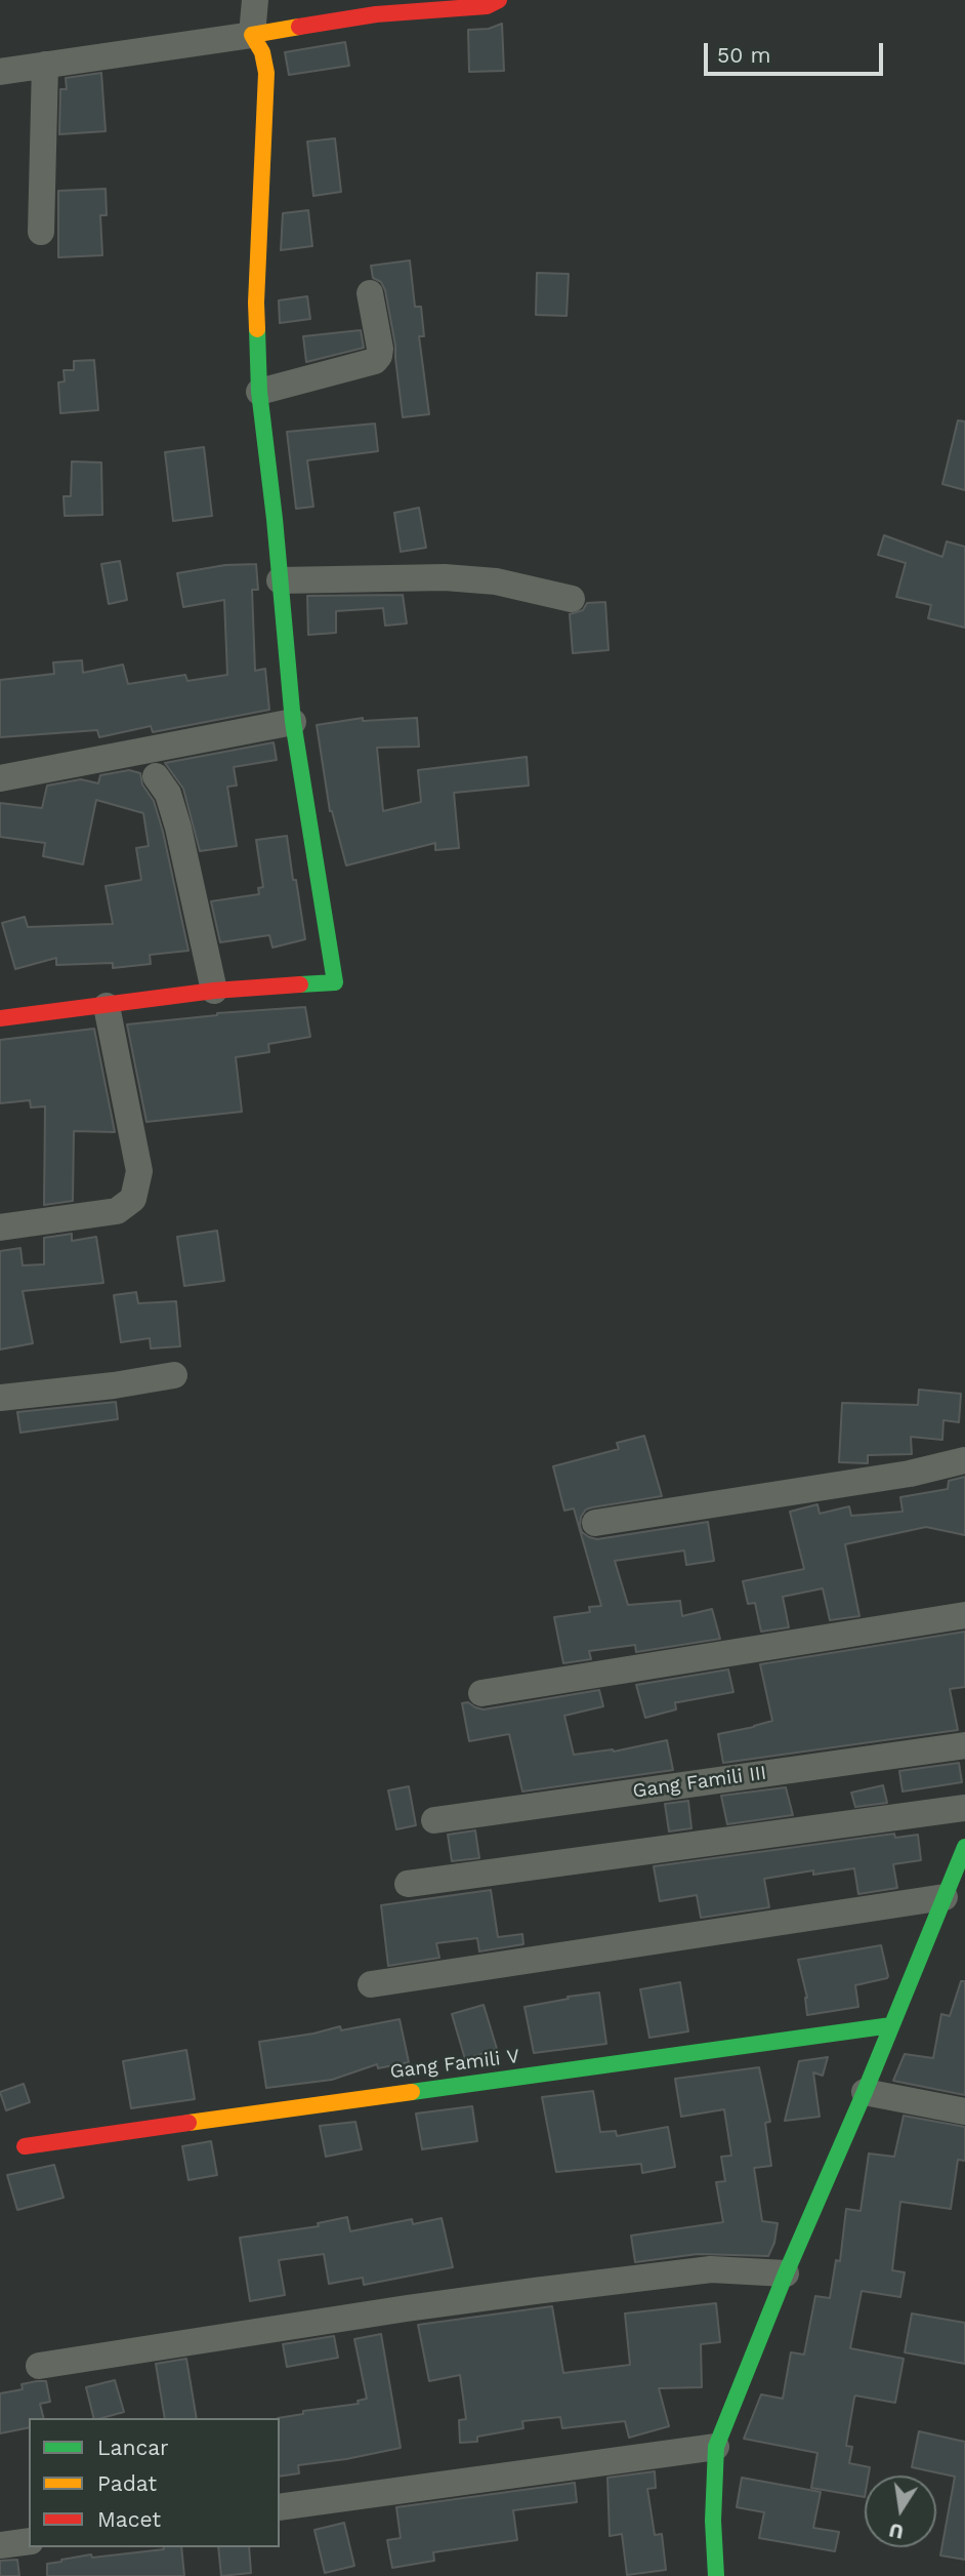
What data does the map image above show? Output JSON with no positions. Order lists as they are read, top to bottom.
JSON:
{
  "streets": {
    "street": ["Gang Famili III", "Gang Famili V"]
  },
  "legend": ["Lancar", "Padat", "Macet"],
  "scale_bar": "50 m",
  "north": "bottom"
}
